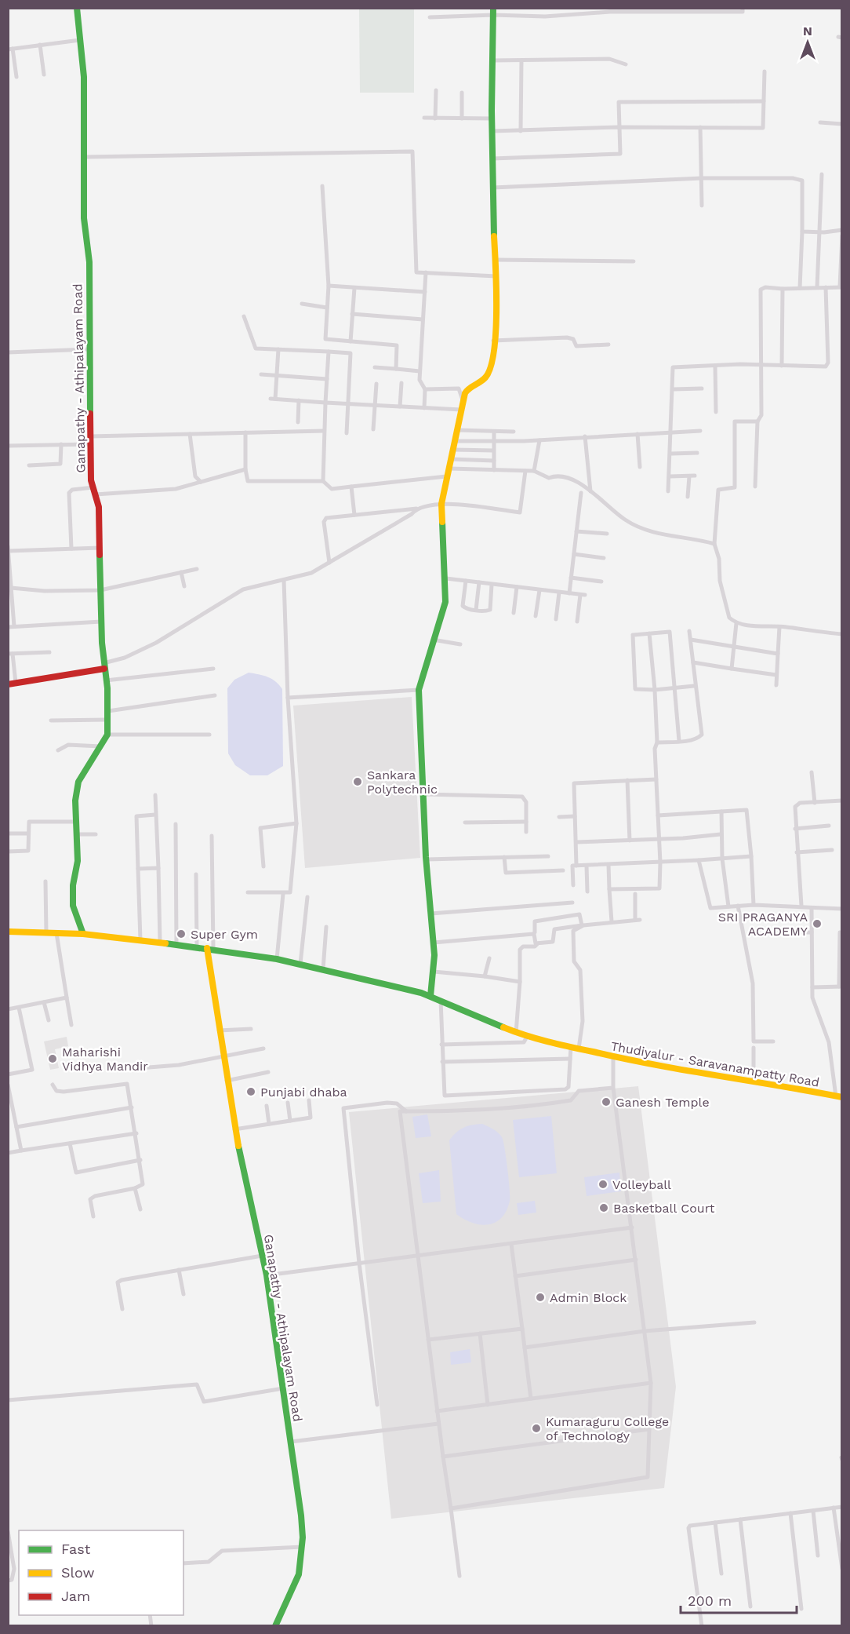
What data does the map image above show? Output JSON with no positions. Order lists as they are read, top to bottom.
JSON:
{
  "streets": {
    "main road": ["Ganapathy - Athipalayam Road", "Thudiyalur - Saravanampatty Road"]
  },
  "crossings": [
    ["Ganapathy - Athipalayam Road", "Thudiyalur - Saravanampatty Road"]
  ],
  "places": [
    "Sankara Polytechnic",
    "SRI PRAGANYA ACADEMY",
    "Super Gym",
    "Maharishi Vidhya Mandir",
    "Punjabi dhaba",
    "Ganesh Temple",
    "Volleyball",
    "Basketball Court",
    "Admin Block",
    "Kumaraguru College of Technology"
  ],
  "legend": ["Fast", "Slow", "Jam"],
  "scale_bar": "200 m",
  "north": "top"
}
